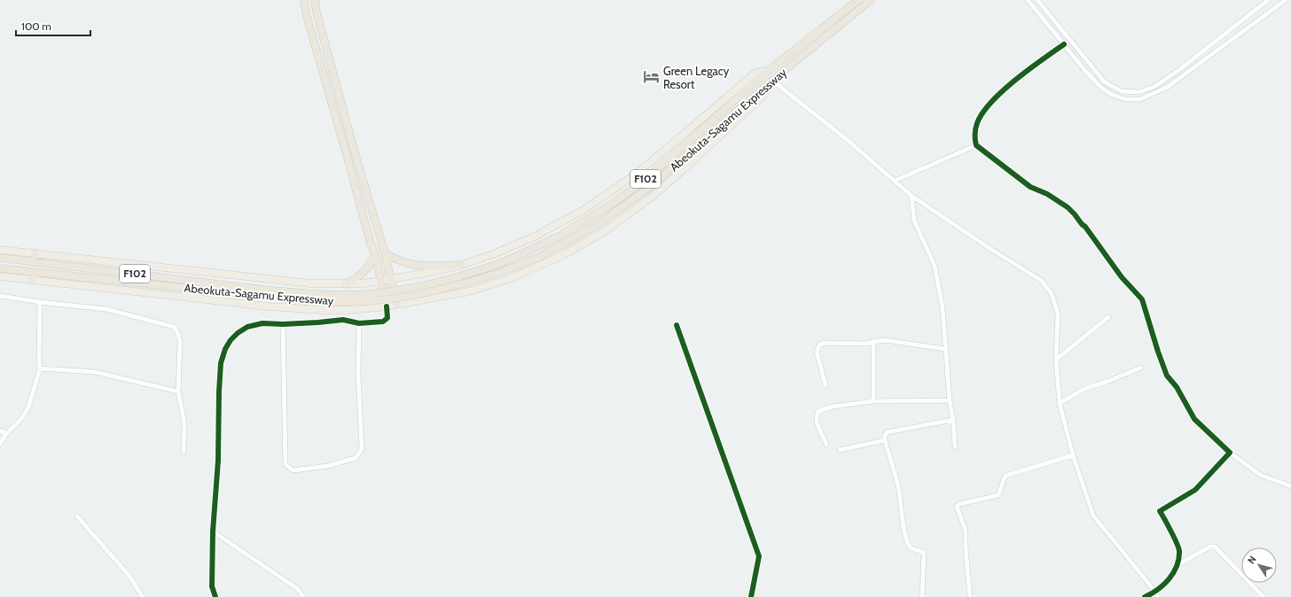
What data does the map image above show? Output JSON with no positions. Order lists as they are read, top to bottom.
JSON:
{
  "streets": {
    "highway": ["Abeokuta-Sagamu Expressway", "F102"]
  },
  "places": {
    "hotel": ["Green Legacy Resort"]
  },
  "scale_bar": "100 m",
  "north": "top left"
}
